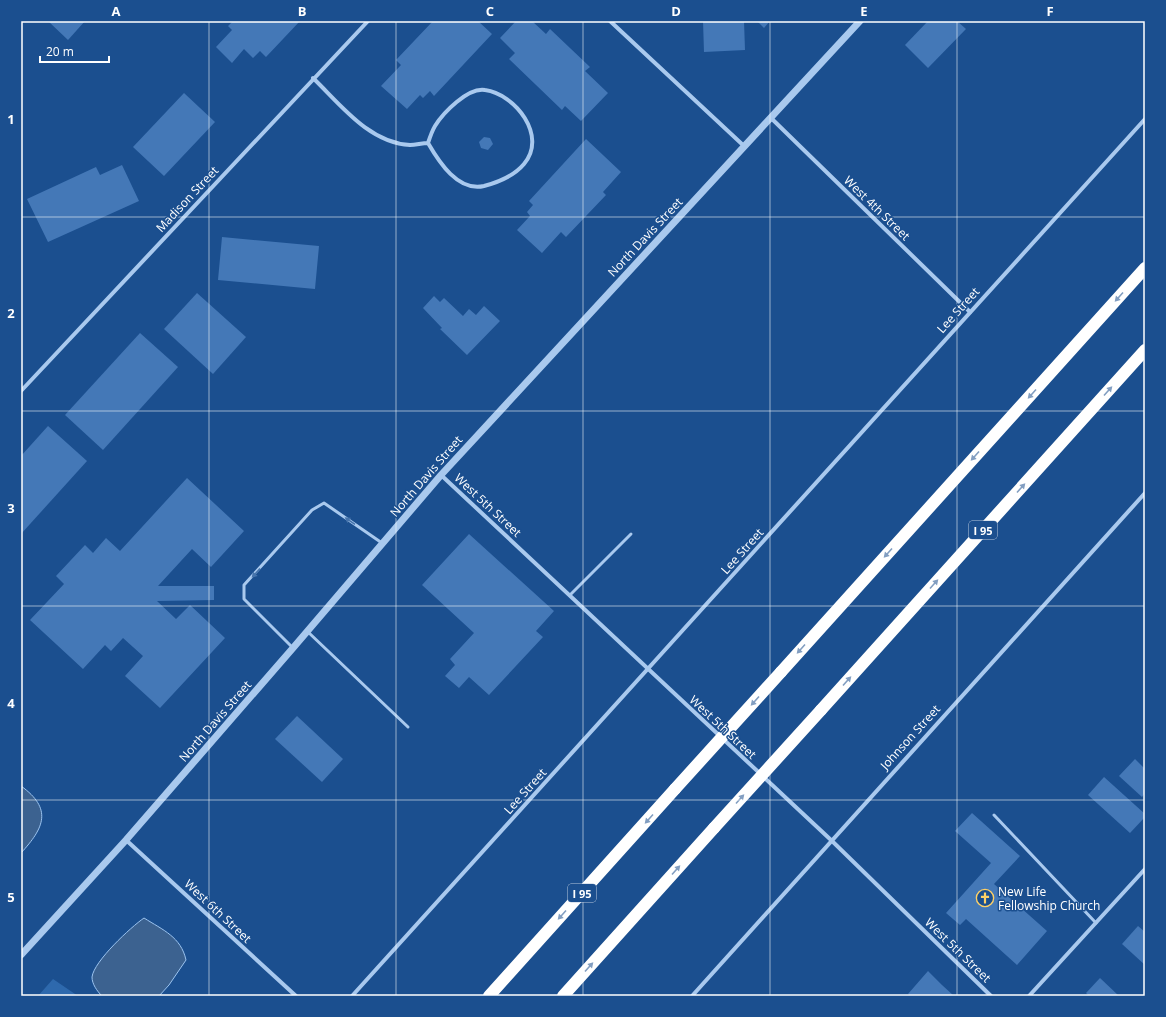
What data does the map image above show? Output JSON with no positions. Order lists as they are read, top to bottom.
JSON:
{
  "streets": {
    "highway": ["I 95"],
    "street": [
      "Madison Street",
      "West 4th Street",
      "North Davis Street",
      "Lee Street",
      "West 5th Street",
      "Johnson Street",
      "West 6th Street"
    ]
  },
  "crossings": [
    ["West 4th Street", "North Davis Street"],
    ["West 4th Street", "Lee Street"],
    ["North Davis Street", "West 5th Street"],
    ["North Davis Street", "West 6th Street"],
    ["Lee Street", "West 5th Street"],
    ["West 5th Street", "Johnson Street"]
  ],
  "places": {
    "church": ["New Life Fellowship Church"]
  },
  "scale_bar": "20 m",
  "grid": {
    "columns": [
      "A",
      "B",
      "C",
      "D",
      "E",
      "F"
    ],
    "rows": [
      "1",
      "2",
      "3",
      "4",
      "5"
    ]
  }
}
